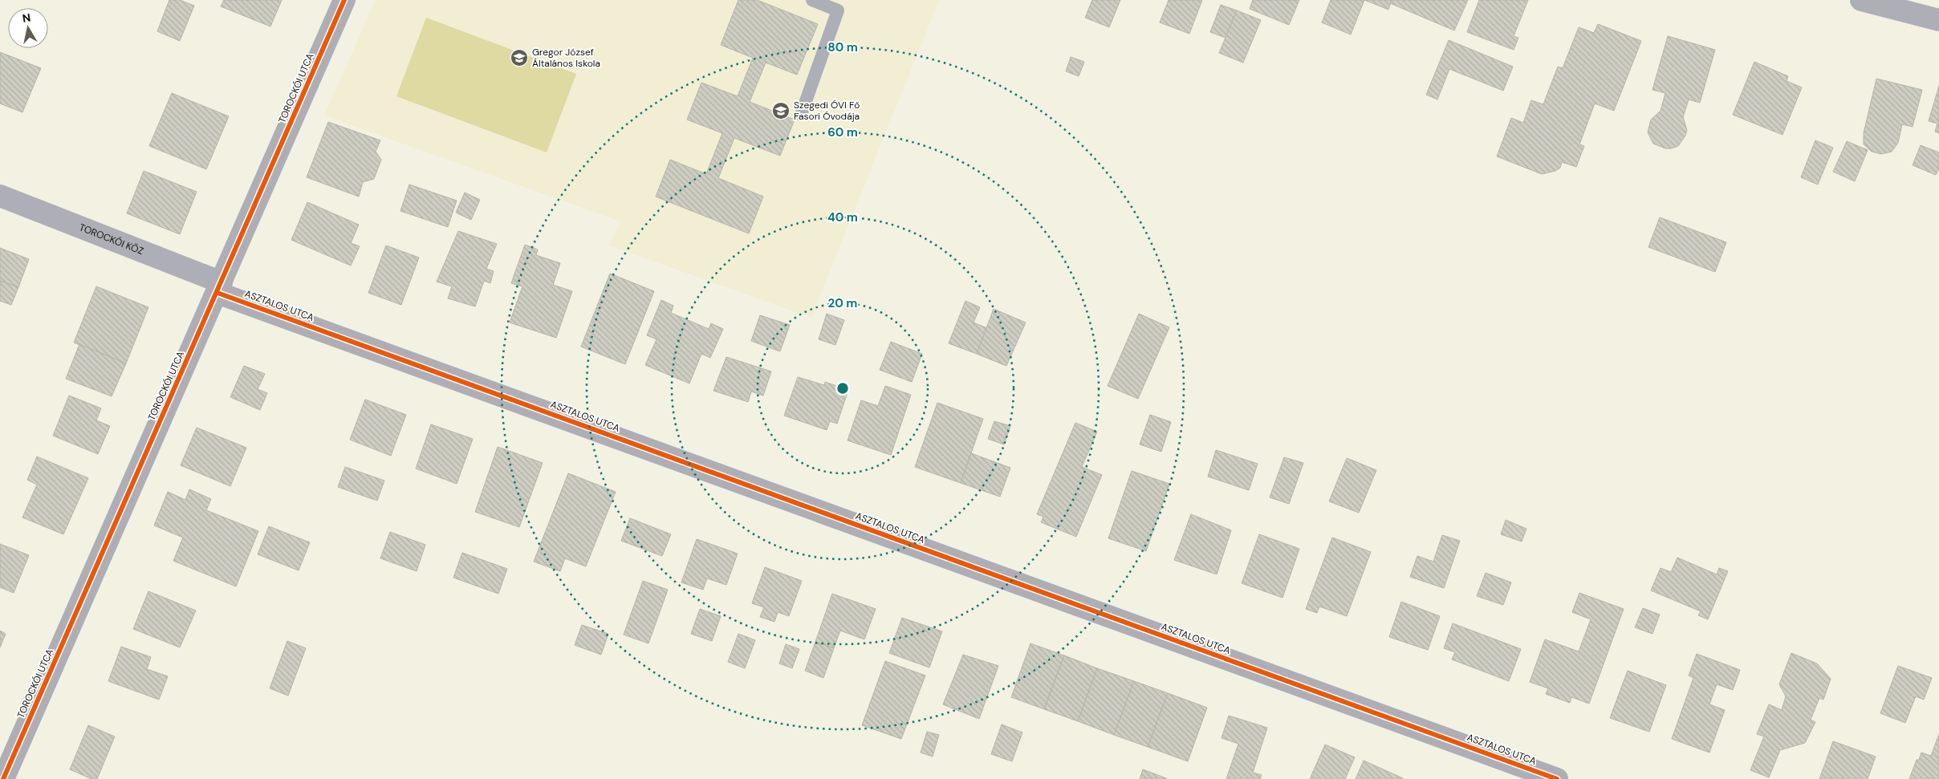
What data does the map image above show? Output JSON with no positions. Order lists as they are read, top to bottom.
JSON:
{
  "streets": {
    "street": ["TOROCKÓI UTCA", "TOROCKÓI KÖZ", "ASZTALOS UTCA"]
  },
  "crossings": [
    ["TOROCKÓI UTCA", "TOROCKÓI KÖZ"],
    ["TOROCKÓI UTCA", "ASZTALOS UTCA"],
    ["TOROCKÓI KÖZ", "ASZTALOS UTCA"]
  ],
  "places": {
    "school or university": ["Gregor József Általános Iskola", "Szegedi ÓVI Fő Fasori Óvodája"]
  },
  "north": "top",
  "rings": [
    "80 m",
    "60 m",
    "40 m",
    "20 m"
  ]
}
